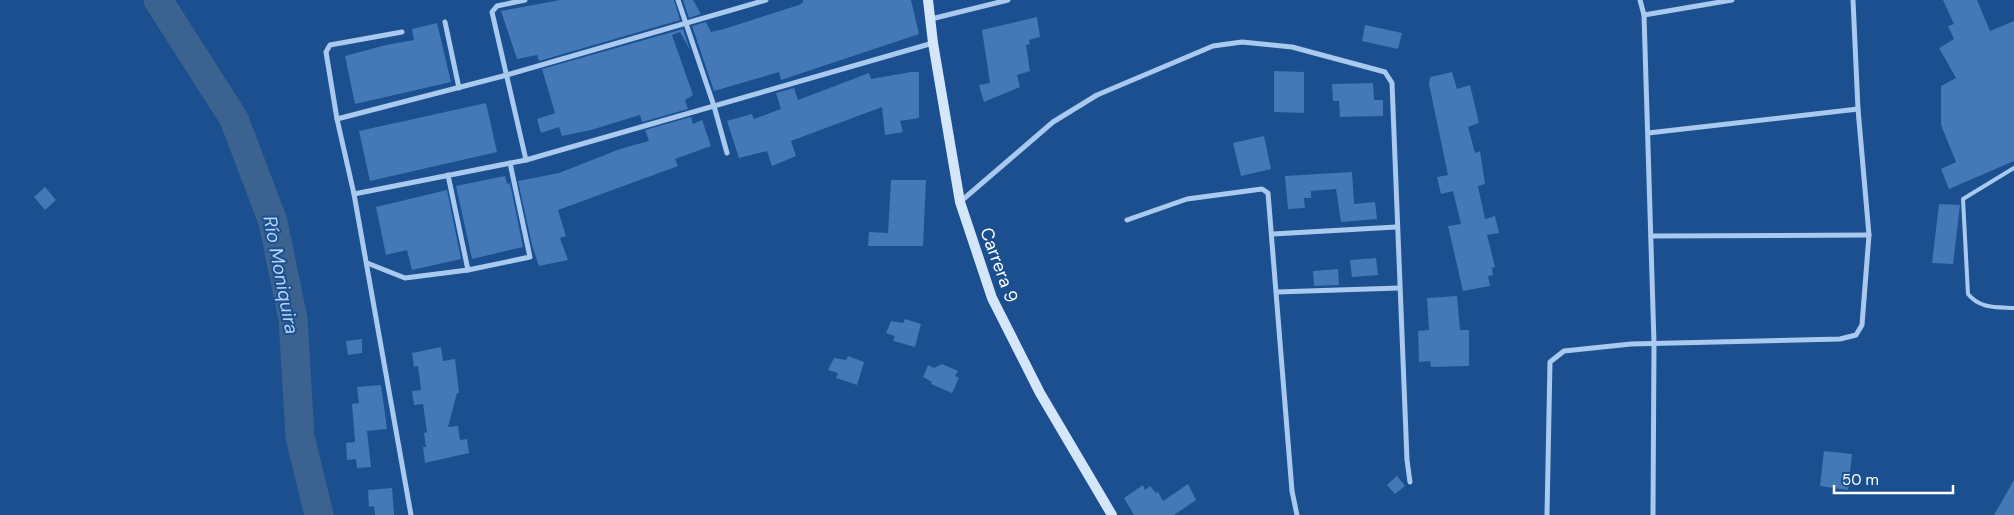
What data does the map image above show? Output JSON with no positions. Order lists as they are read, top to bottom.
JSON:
{
  "streets": {
    "main road": ["Carrera 9"]
  },
  "water": ["Río Moniquira"],
  "scale_bar": "50 m"
}
